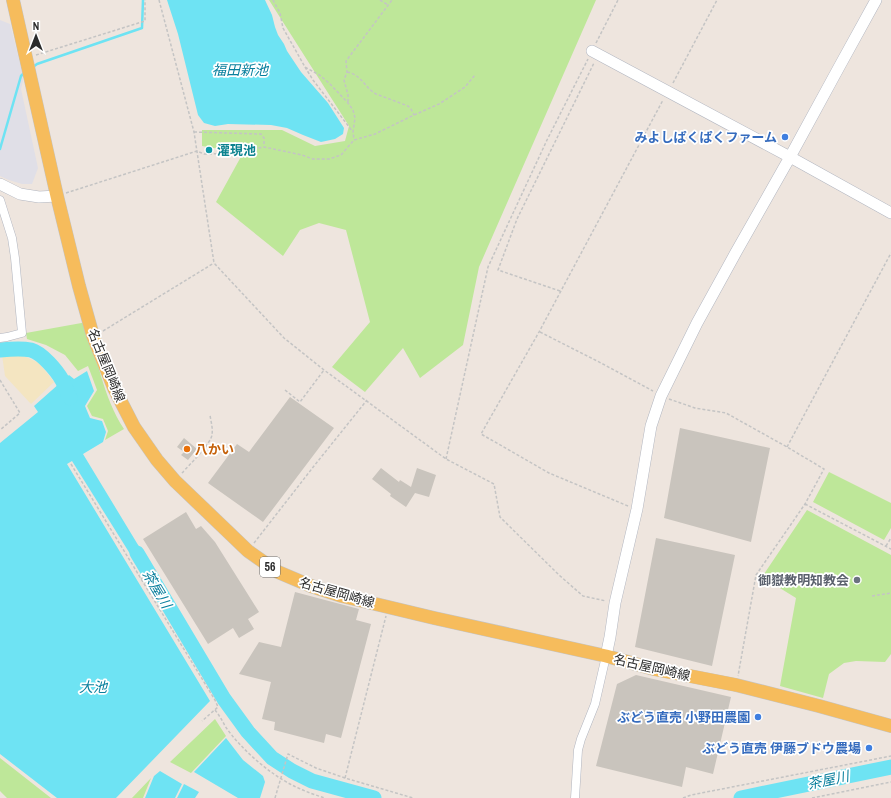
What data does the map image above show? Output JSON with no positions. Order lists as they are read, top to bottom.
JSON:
{
  "streets": {
    "main road": ["名古屋岡崎線", "56"]
  },
  "water": ["福田新池", "茶屋川", "大池"],
  "places": [
    "みよしぱくぱくファーム",
    "灌現池",
    "八かい",
    "御嶽教明知教会",
    "ぶどう直売 小野田農園",
    "ぶどう直売 伊藤ブドウ農場"
  ],
  "north": "top"
}
